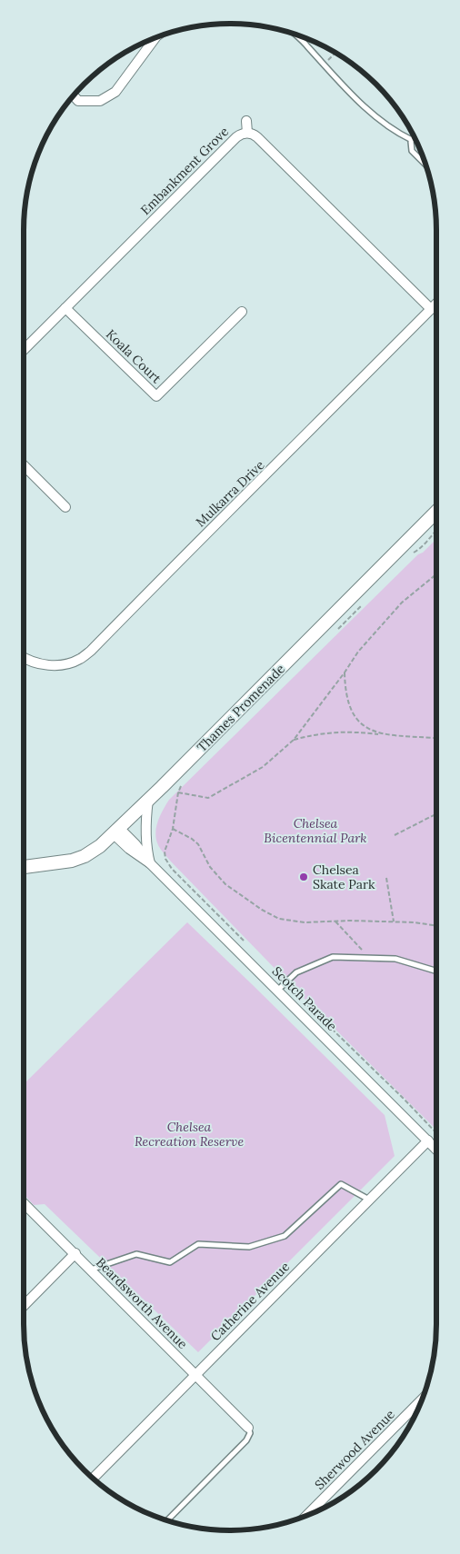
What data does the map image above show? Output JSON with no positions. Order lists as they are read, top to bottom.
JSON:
{
  "streets": {
    "main road": ["Thames Promenade"],
    "street": [
      "Embankment Grove",
      "Koala Court",
      "Mulkarra Drive",
      "Scotch Parade",
      "Catherine Avenue",
      "Beardsworth Avenue",
      "Sherwood Avenue"
    ]
  },
  "crossings": [
    ["Embankment Grove", "Koala Court"],
    ["Embankment Grove", "Mulkarra Drive"],
    ["Thames Promenade", "Scotch Parade"],
    ["Scotch Parade", "Catherine Avenue"],
    ["Catherine Avenue", "Beardsworth Avenue"]
  ],
  "parks": ["Chelsea Bicentennial Park", "Chelsea Recreation Reserve"],
  "places": ["Chelsea Skate Park"]
}
